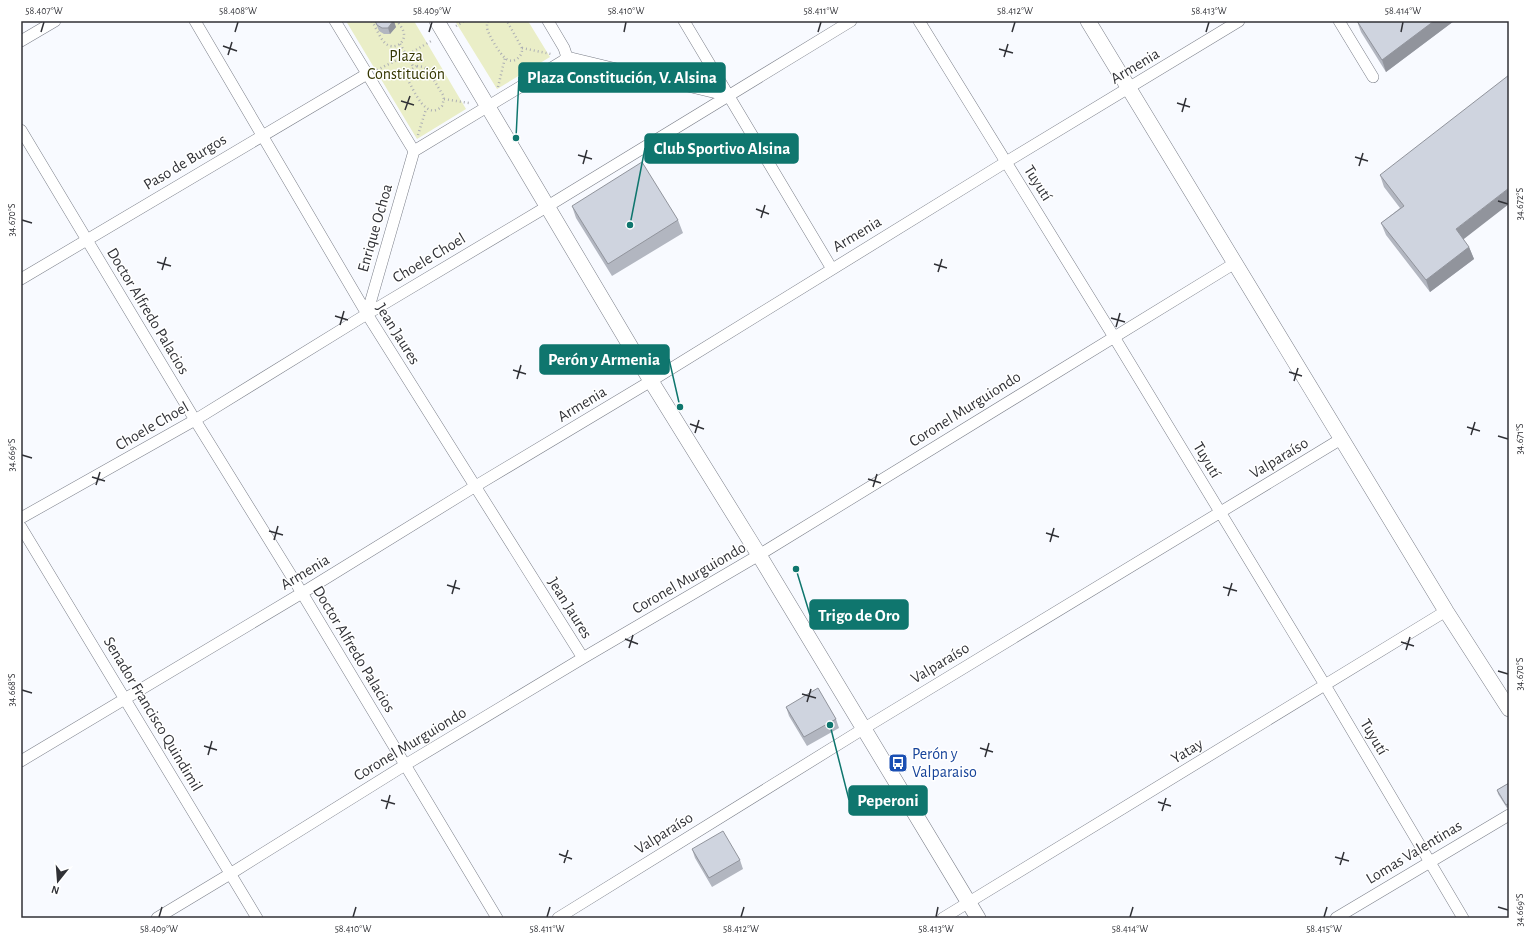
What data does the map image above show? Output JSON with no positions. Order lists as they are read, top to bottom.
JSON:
{
  "streets": {
    "street": [
      "Armenia",
      "Paso de Burgos",
      "Tuyutí",
      "Enrique Ochoa",
      "Choele Choel",
      "Doctor Alfredo Palacios",
      "Jean Jaures",
      "Coronel Murguiondo",
      "Valparaíso",
      "Senador Francisco Quindimil",
      "Yatay",
      "Lomas Valentinas"
    ]
  },
  "crossings": [
    ["Armenia", "Tuyutí"],
    ["Armenia", "Doctor Alfredo Palacios"],
    ["Armenia", "Jean Jaures"],
    ["Armenia", "Senador Francisco Quindimil"],
    ["Paso de Burgos", "Doctor Alfredo Palacios"],
    ["Paso de Burgos", "Jean Jaures"],
    ["Tuyutí", "Coronel Murguiondo"],
    ["Tuyutí", "Valparaíso"],
    ["Tuyutí", "Yatay"],
    ["Tuyutí", "Lomas Valentinas"],
    ["Enrique Ochoa", "Choele Choel"],
    ["Enrique Ochoa", "Jean Jaures"],
    ["Choele Choel", "Doctor Alfredo Palacios"],
    ["Choele Choel", "Jean Jaures"],
    ["Doctor Alfredo Palacios", "Coronel Murguiondo"],
    ["Jean Jaures", "Coronel Murguiondo"],
    ["Coronel Murguiondo", "Senador Francisco Quindimil"]
  ],
  "parks": ["Plaza Constitución"],
  "places": {
    "other": [
      "Plaza Constitución, V. Alsina",
      "Club Sportivo Alsina",
      "Perón y Armenia",
      "Trigo de Oro",
      "Peperoni"
    ],
    "bus stop": ["Perón y Valparaiso"]
  },
  "north": "bottom",
  "coordinates": [
    "58.407°W",
    "58.408°W",
    "58.409°W",
    "58.410°W",
    "58.411°W",
    "58.412°W",
    "58.413°W",
    "58.414°W",
    "34.672°S",
    "34.670°S",
    "34.671°S",
    "34.669°S",
    "34.668°S",
    "58.415°W"
  ]
}
